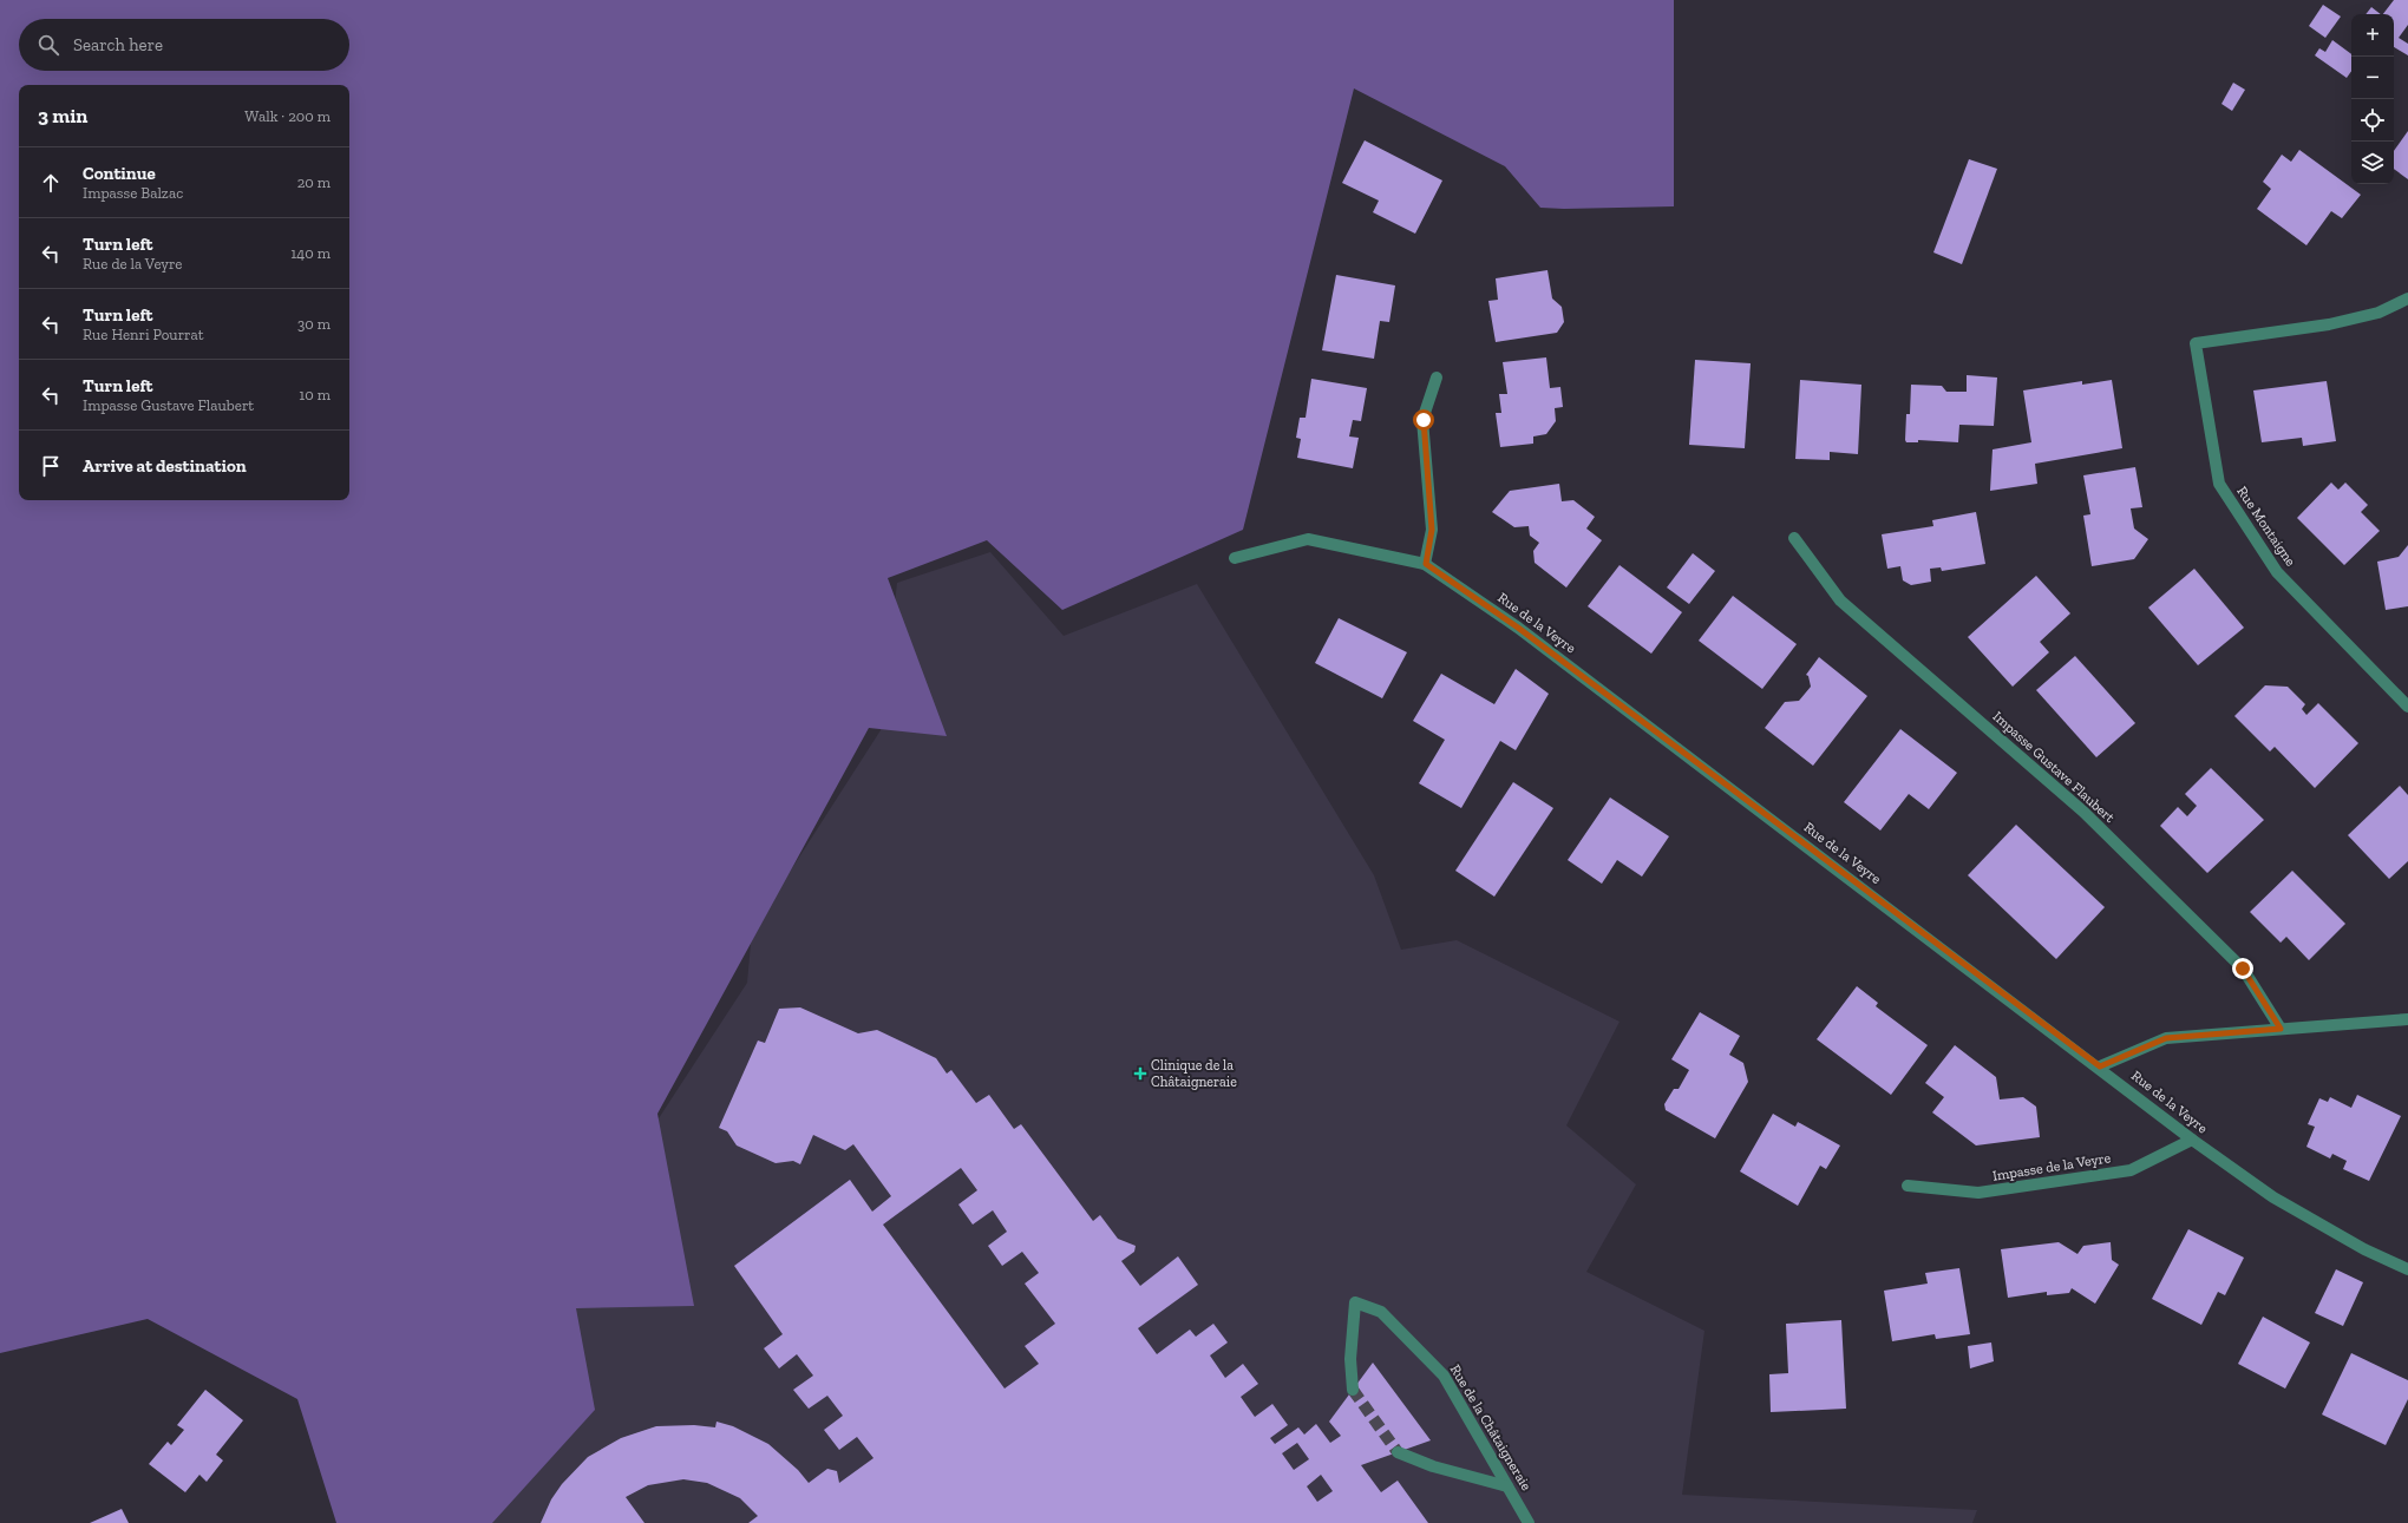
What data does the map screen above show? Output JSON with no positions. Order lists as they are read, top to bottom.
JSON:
{
  "streets": {
    "street": [
      "Rue Montaigne",
      "Rue de la Veyre",
      "Impasse Gustave Flaubert",
      "Impasse de la Veyre",
      "Rue de la Châtaigneraie"
    ]
  },
  "crossings": [
    ["Rue de la Veyre", "Impasse de la Veyre"]
  ],
  "places": {
    "health": ["Clinique de la Châtaigneraie"]
  },
  "page": {
    "map_buttons": ["+", "−"],
    "search": "Search here",
    "heading": ["3 min", "Walk · 200 m"],
    "list": [
      ["Continue", "Impasse Balzac", "20 m"],
      ["Turn left", "Rue de la Veyre", "140 m"],
      ["Turn left", "Rue Henri Pourrat", "30 m"],
      ["Turn left", "Impasse Gustave Flaubert", "10 m"],
      "Arrive at destination"
    ]
  }
}
